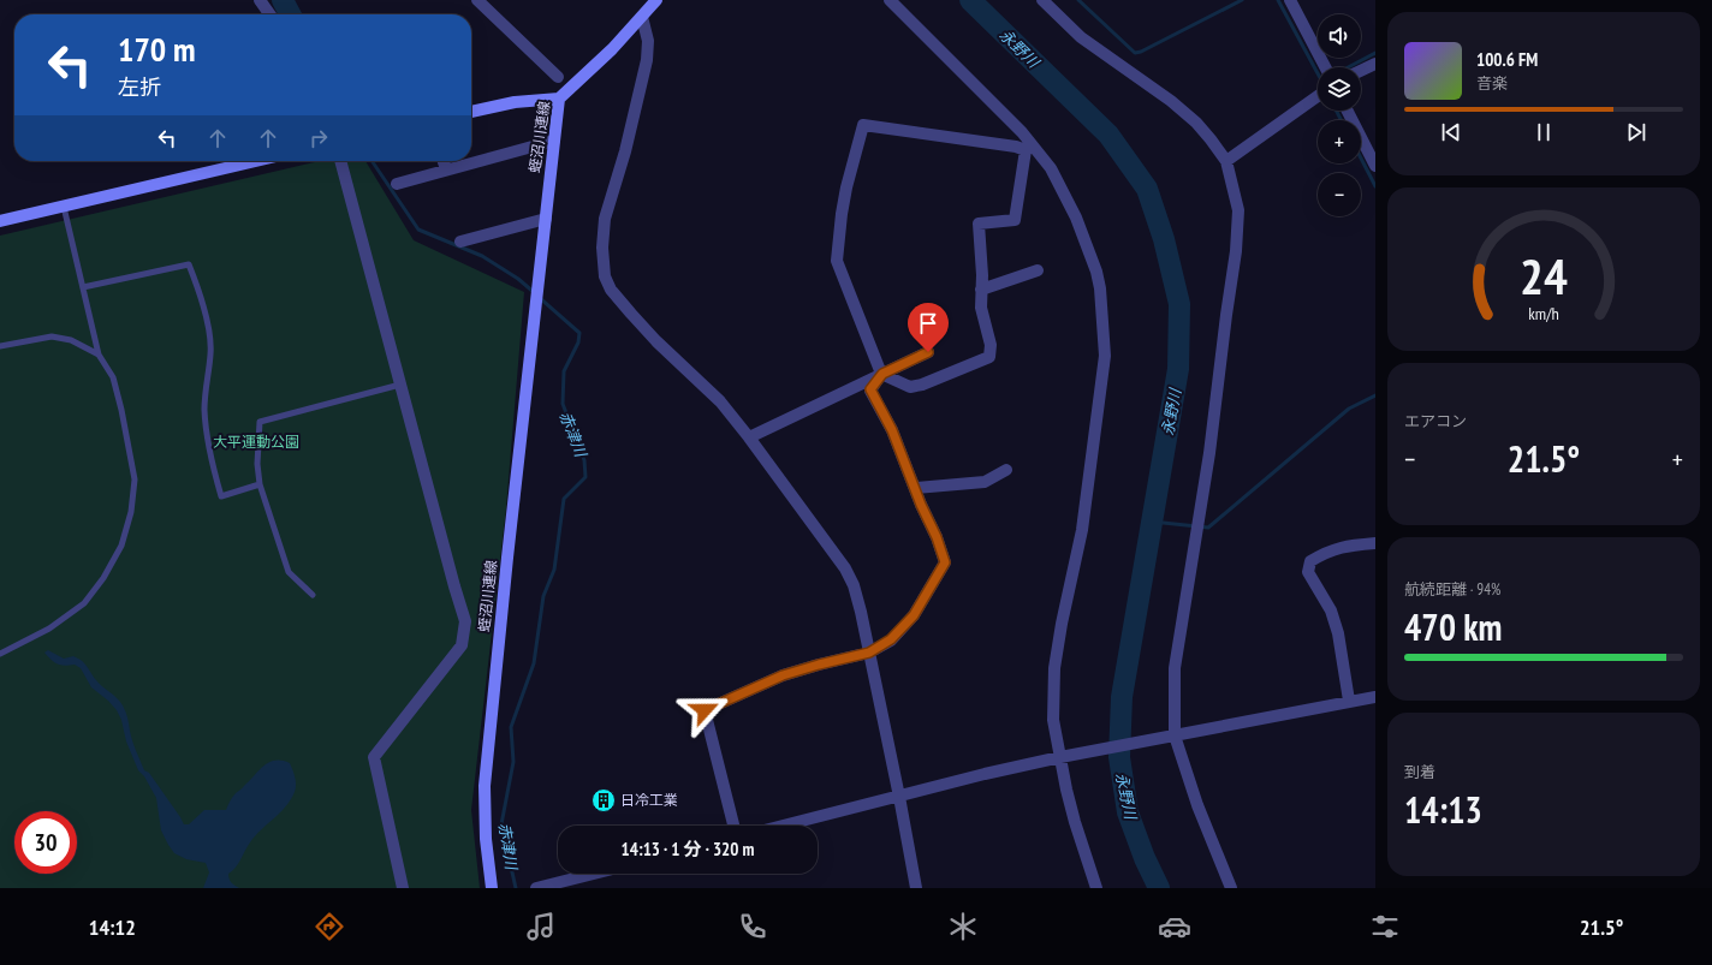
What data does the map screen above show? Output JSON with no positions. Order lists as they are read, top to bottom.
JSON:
{
  "streets": {
    "main road": ["蛭沼川連線"]
  },
  "water": ["永野川", "赤津川"],
  "parks": ["大平運動公園"],
  "places": {
    "building": ["日冷工業"]
  },
  "page": {
    "map_buttons": ["+", "−"],
    "turn": ["170 m", "左折"],
    "song": ["100.6 FM", "音楽"],
    "tile": [
      "エアコン",
      ["航続距離 · 94%", "470 km"],
      ["到着", "14:13"]
    ],
    "heat": ["−", "21.5°", "+"],
    "limit": "30",
    "trip": "14:13 · 1 分 · 320 m",
    "tabs": ["14:12", "21.5°"],
    "gauge": ["24", "km/h"]
  }
}
